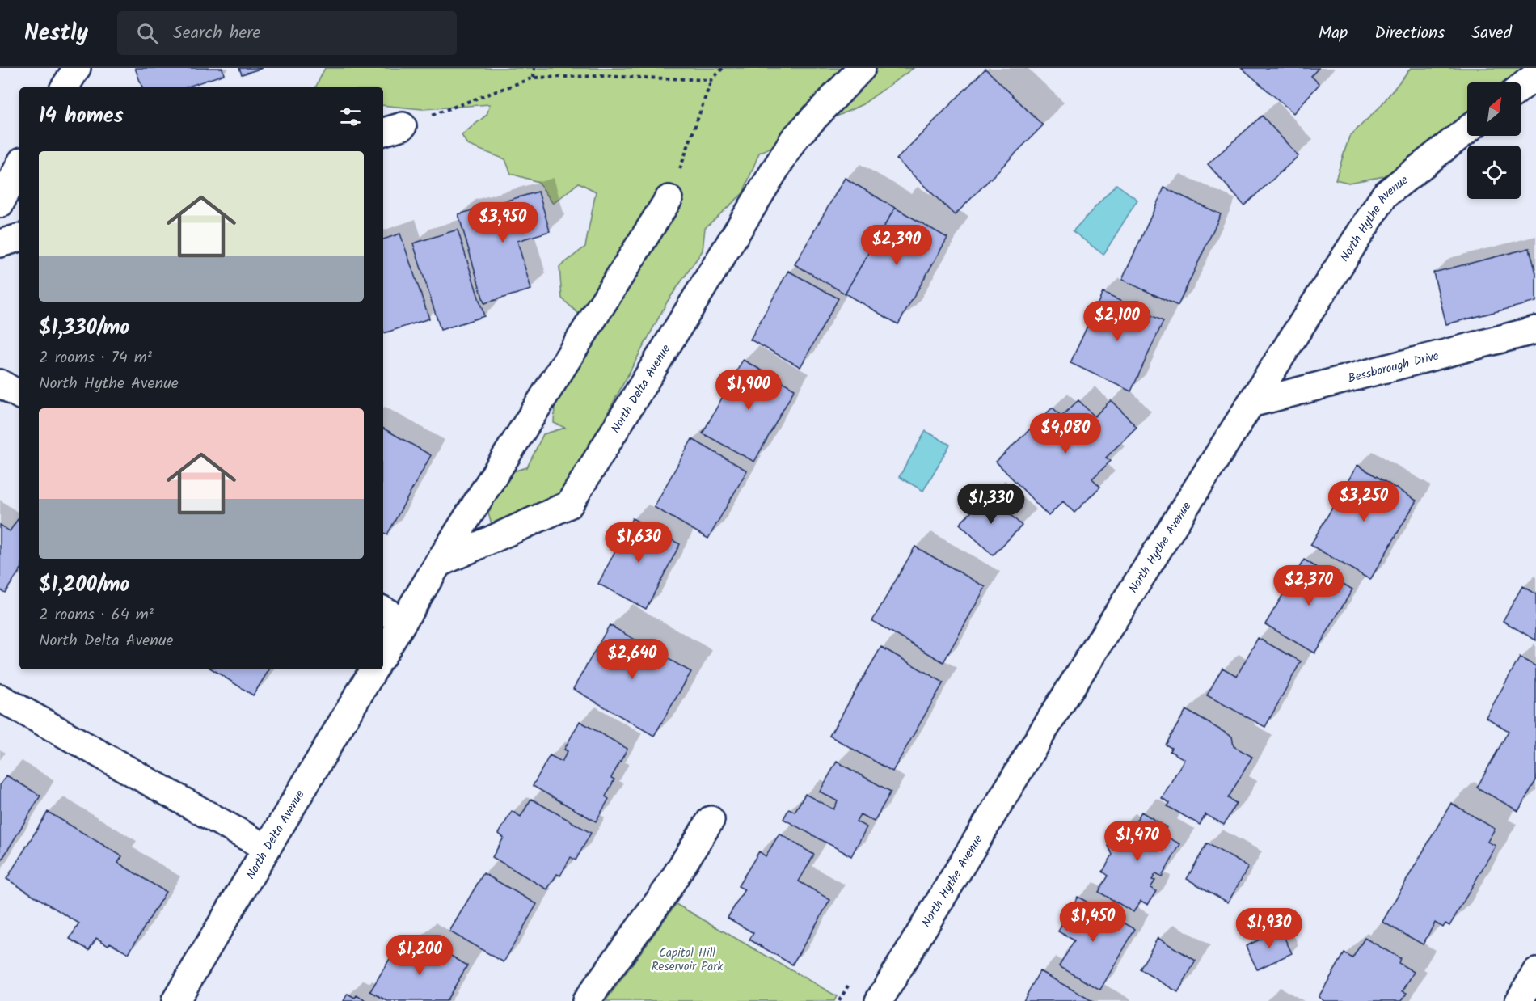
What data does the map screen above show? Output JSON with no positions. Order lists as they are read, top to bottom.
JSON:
{
  "streets": {
    "street": ["North Hythe Avenue", "Bessborough Drive", "North Delta Avenue"]
  },
  "crossings": [
    ["North Hythe Avenue", "Bessborough Drive"]
  ],
  "parks": ["Capitol Hill Reservoir Park"],
  "north": "top right",
  "page": {
    "header": "Nestly",
    "search": "Search here",
    "nav": ["Map", "Directions", "Saved"],
    "heading": "14 homes",
    "list": [
      {
        "name": "$1,330/mo",
        "note": "2 rooms · 74 m² · North Hythe Avenue"
      },
      {
        "name": "$1,200/mo",
        "note": "2 rooms · 64 m² · North Delta Avenue"
      }
    ],
    "price": [
      "$3,950",
      "$2,390",
      "$2,100",
      "$1,900",
      "$4,080",
      "$3,250",
      "$1,330",
      "$1,630",
      "$2,370",
      "$2,640",
      "$1,470",
      "$1,450",
      "$1,930",
      "$1,200"
    ]
  }
}
